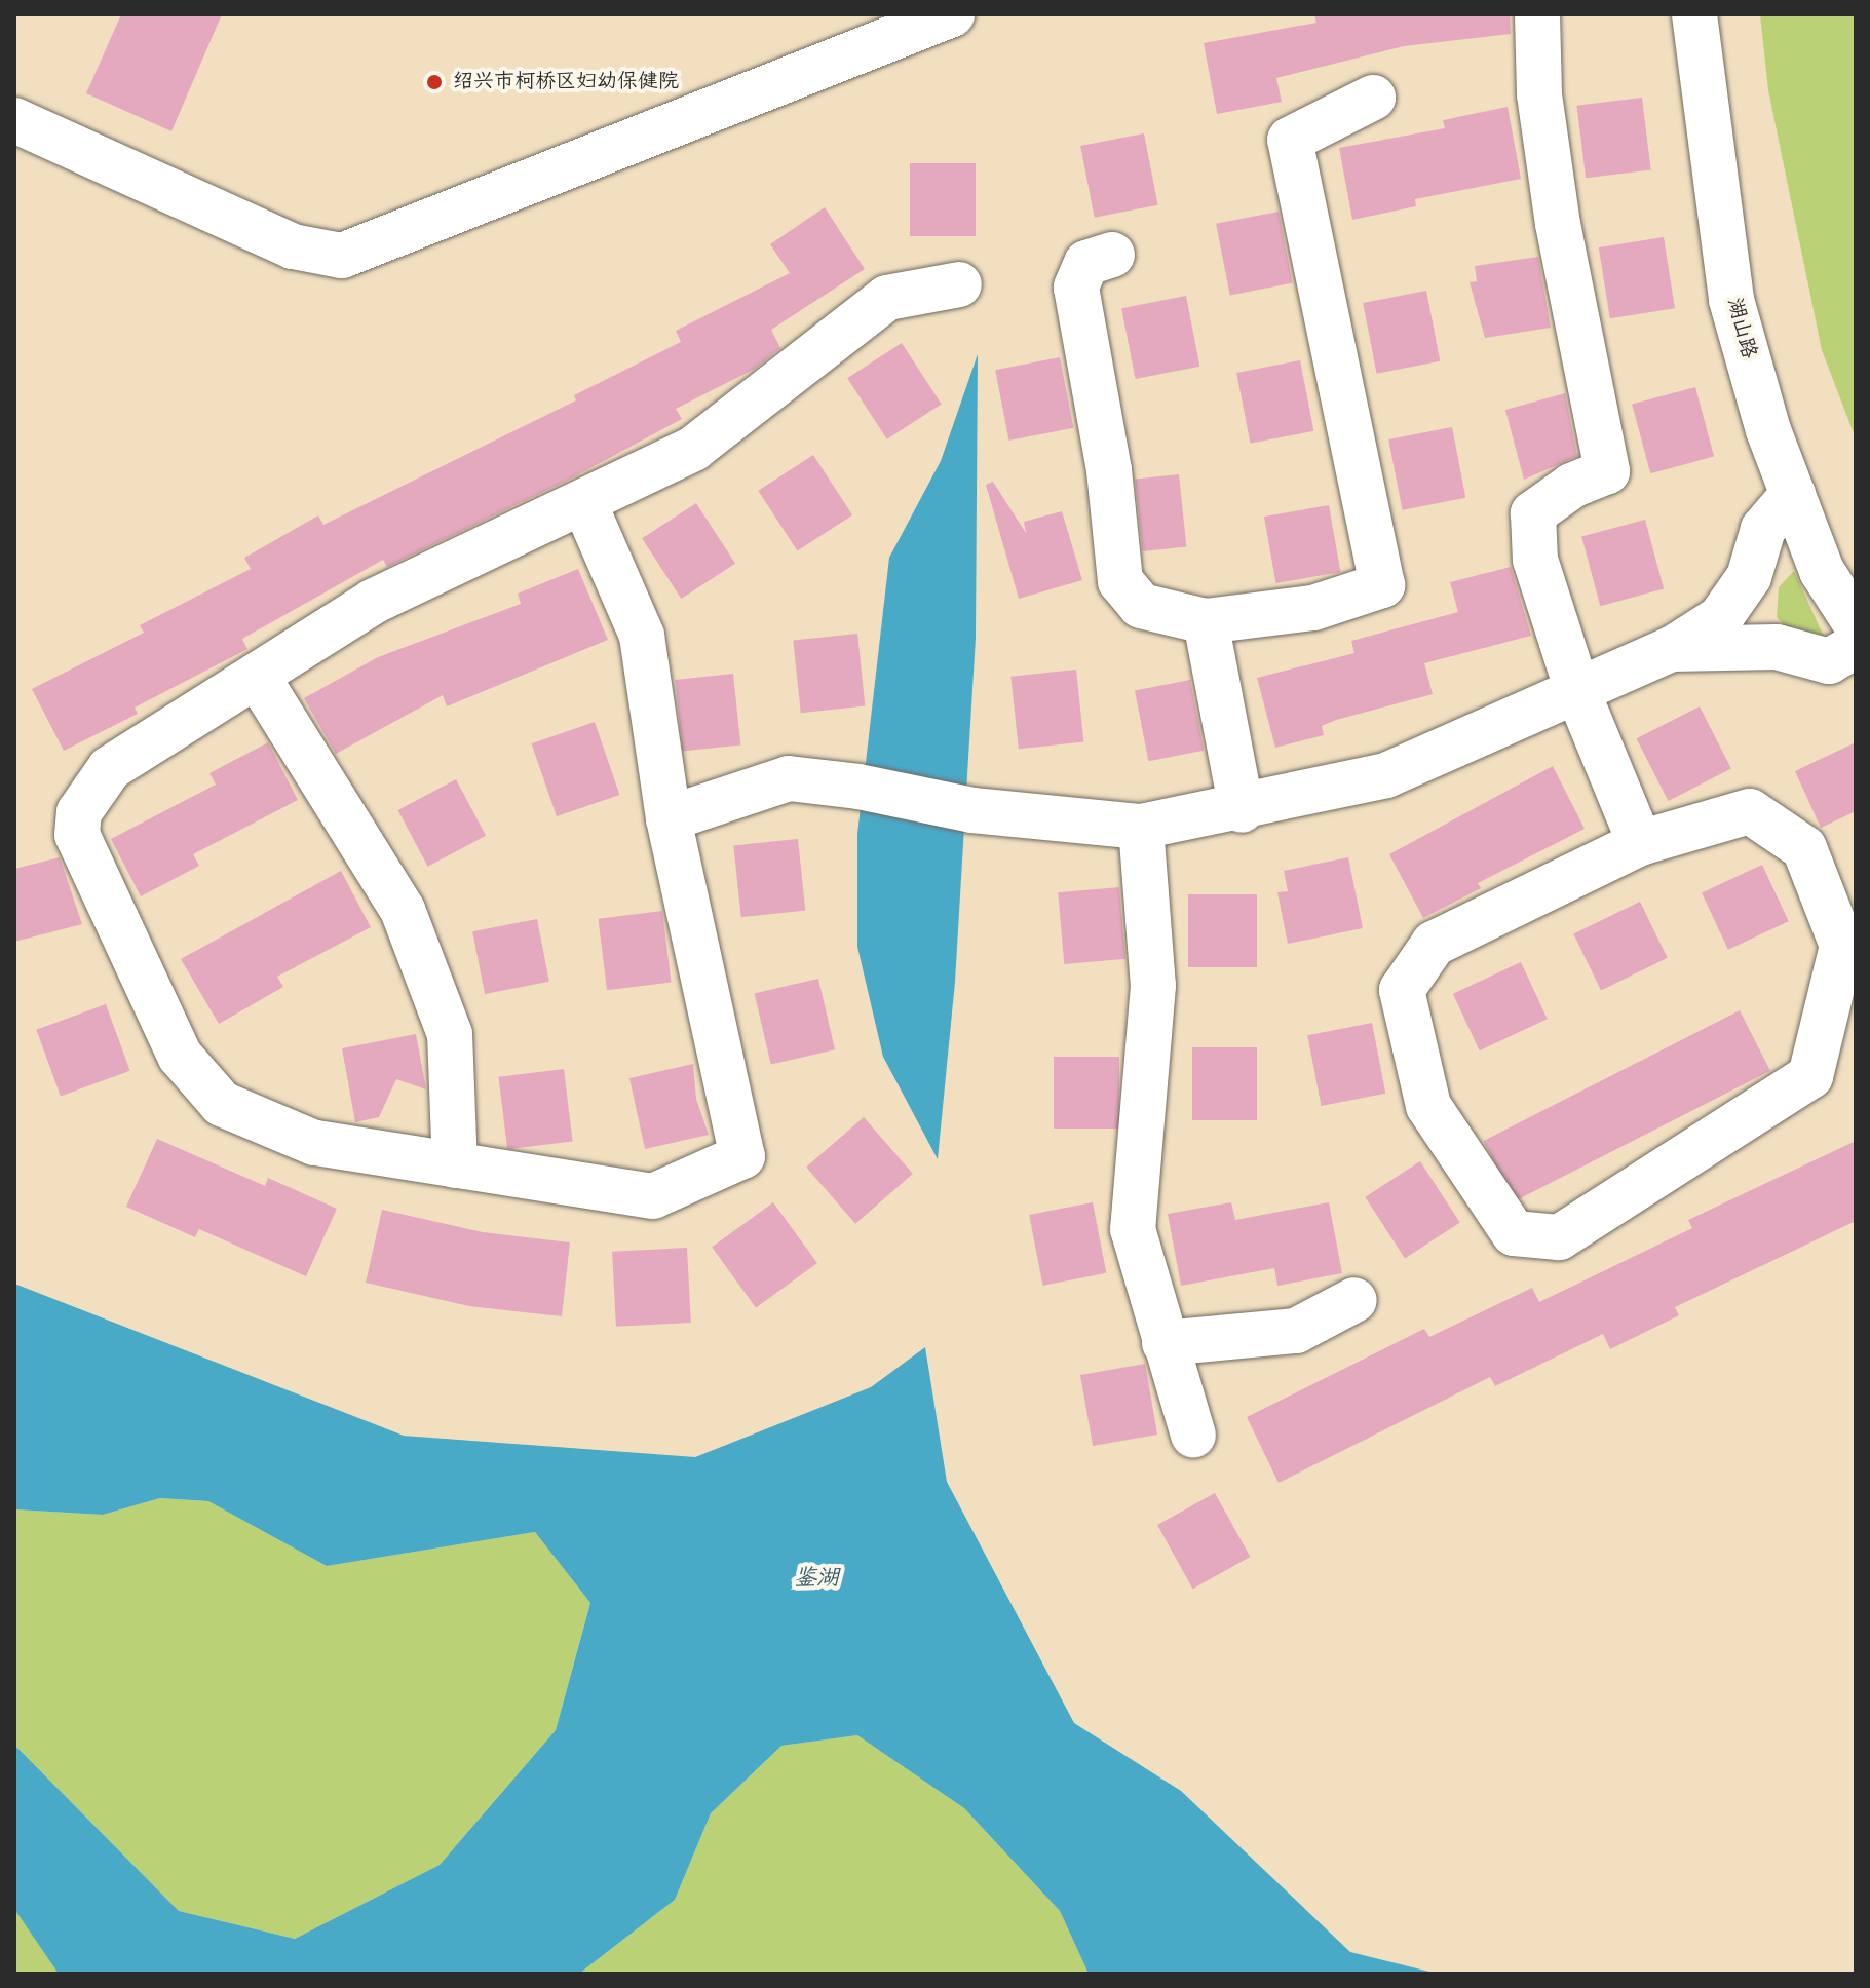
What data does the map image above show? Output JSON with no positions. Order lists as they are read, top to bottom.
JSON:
{
  "streets": {
    "street": ["湖山路"]
  },
  "water": ["鉴湖"],
  "places": ["绍兴市柯桥区妇幼保健院"]
}
